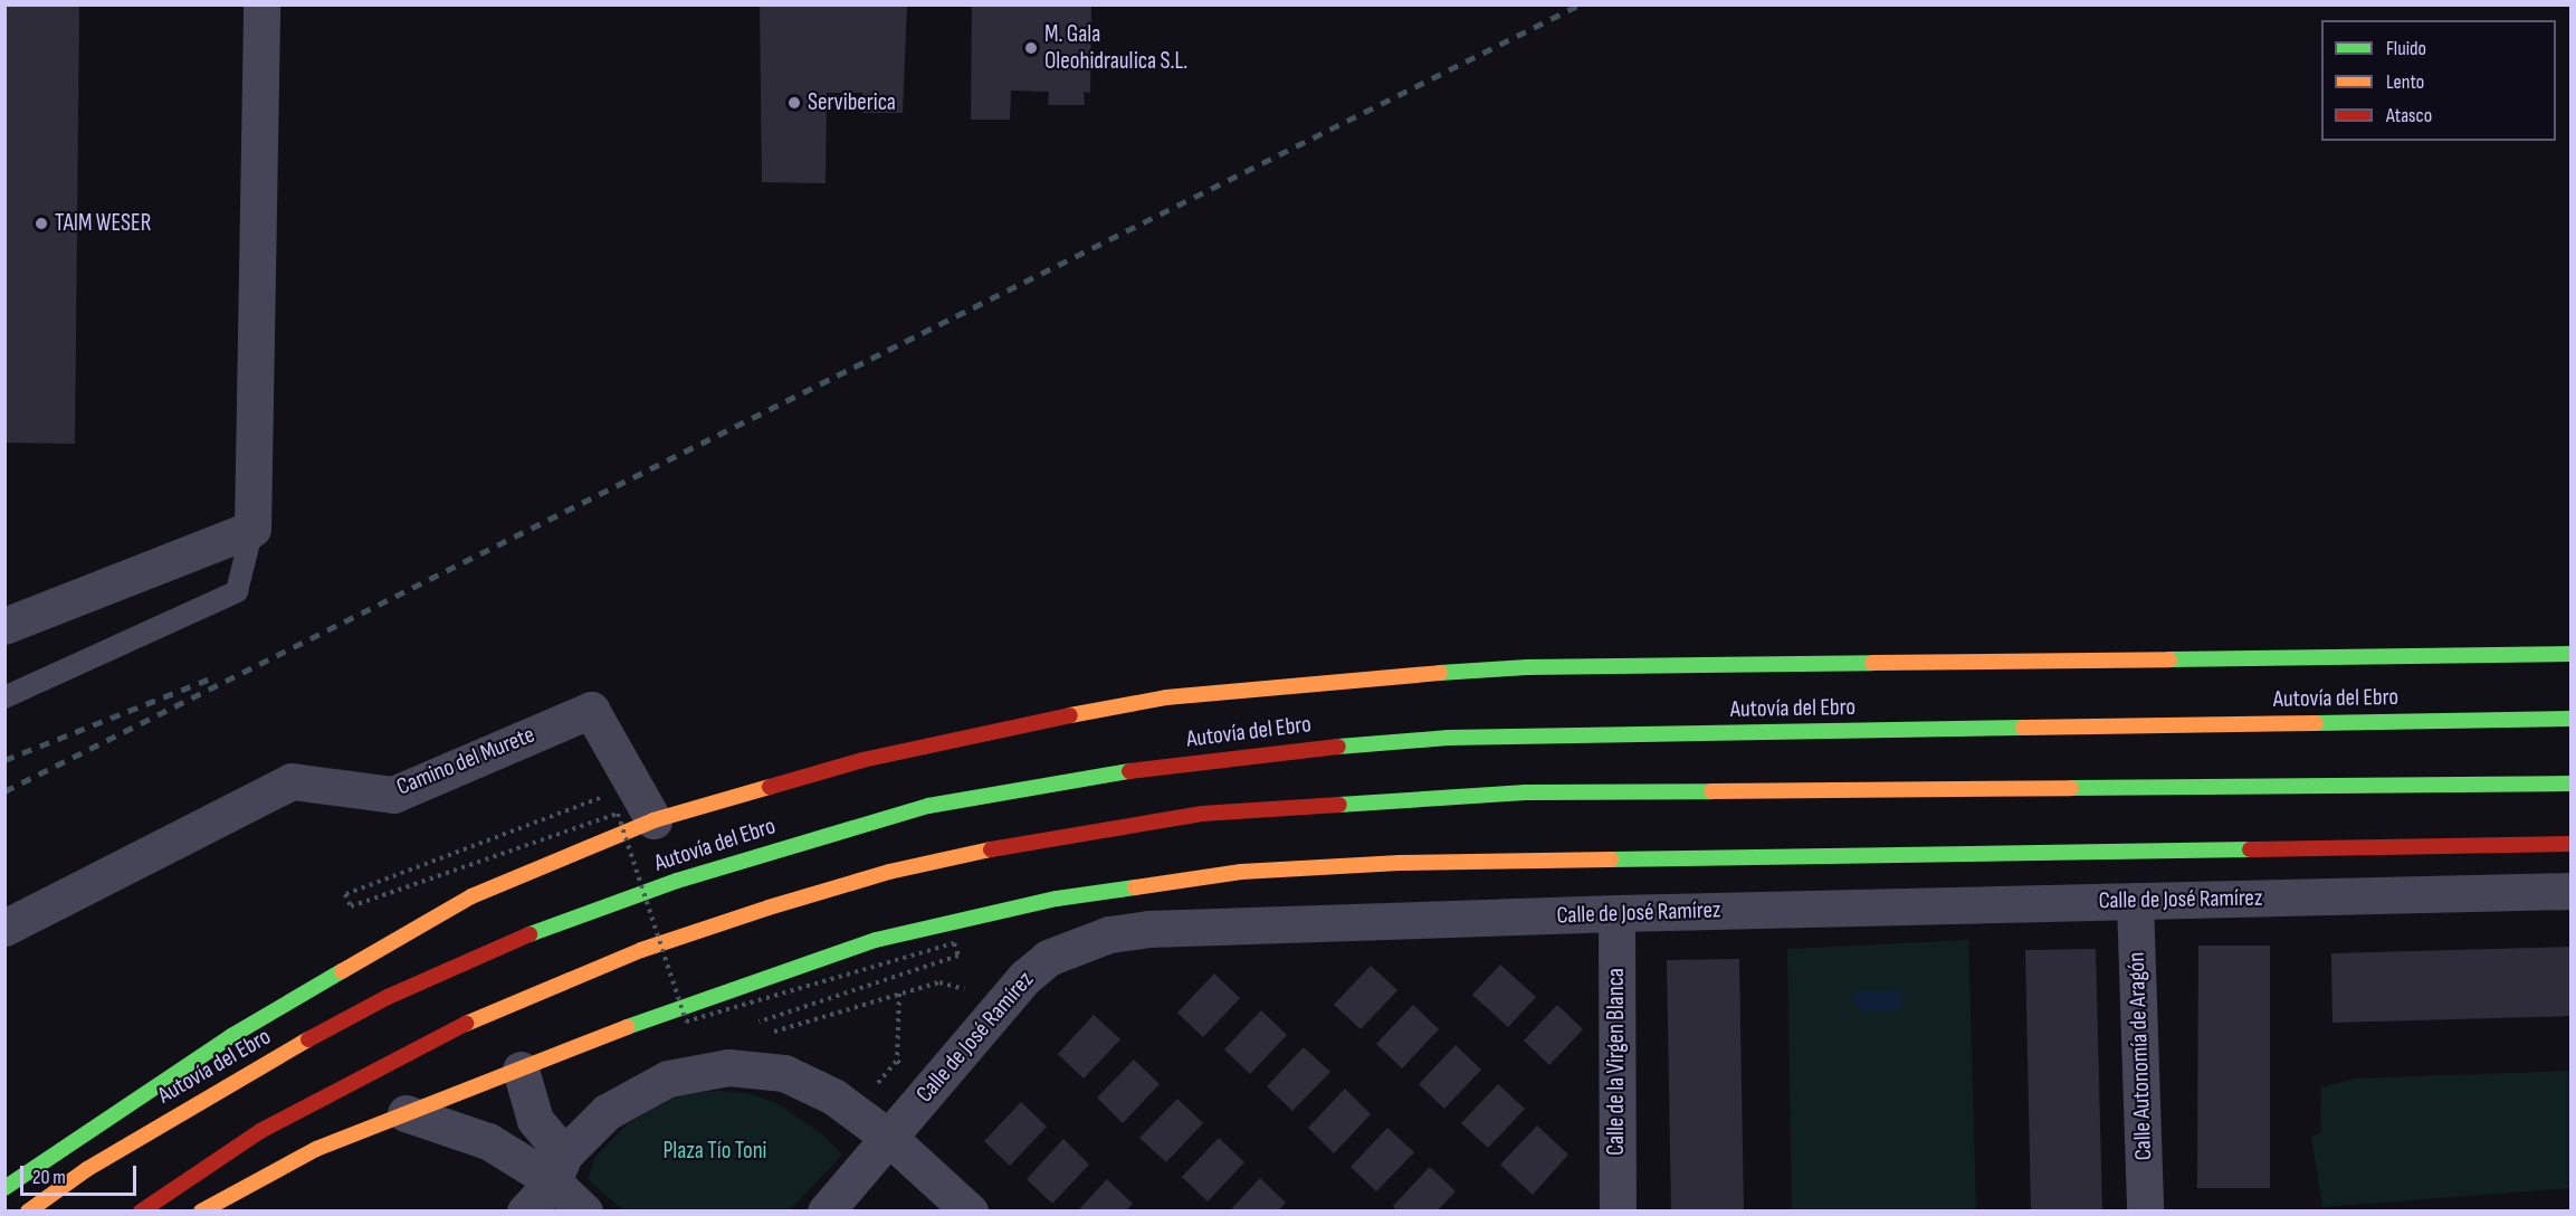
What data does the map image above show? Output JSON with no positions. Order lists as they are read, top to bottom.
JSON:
{
  "streets": {
    "main road": ["Autovía del Ebro"],
    "street": [
      "Camino del Murete",
      "Calle de José Ramírez",
      "Calle Autonomía de Aragón",
      "Calle de la Virgen Blanca"
    ]
  },
  "crossings": [
    ["Calle de José Ramírez", "Calle Autonomía de Aragón"],
    ["Calle de José Ramírez", "Calle de la Virgen Blanca"]
  ],
  "parks": ["Plaza Tío Toni"],
  "places": ["M. Gala Oleohidraulica S.L.", "Serviberica", "TAIM WESER"],
  "legend": ["Fluido", "Lento", "Atasco"],
  "scale_bar": "20 m"
}
